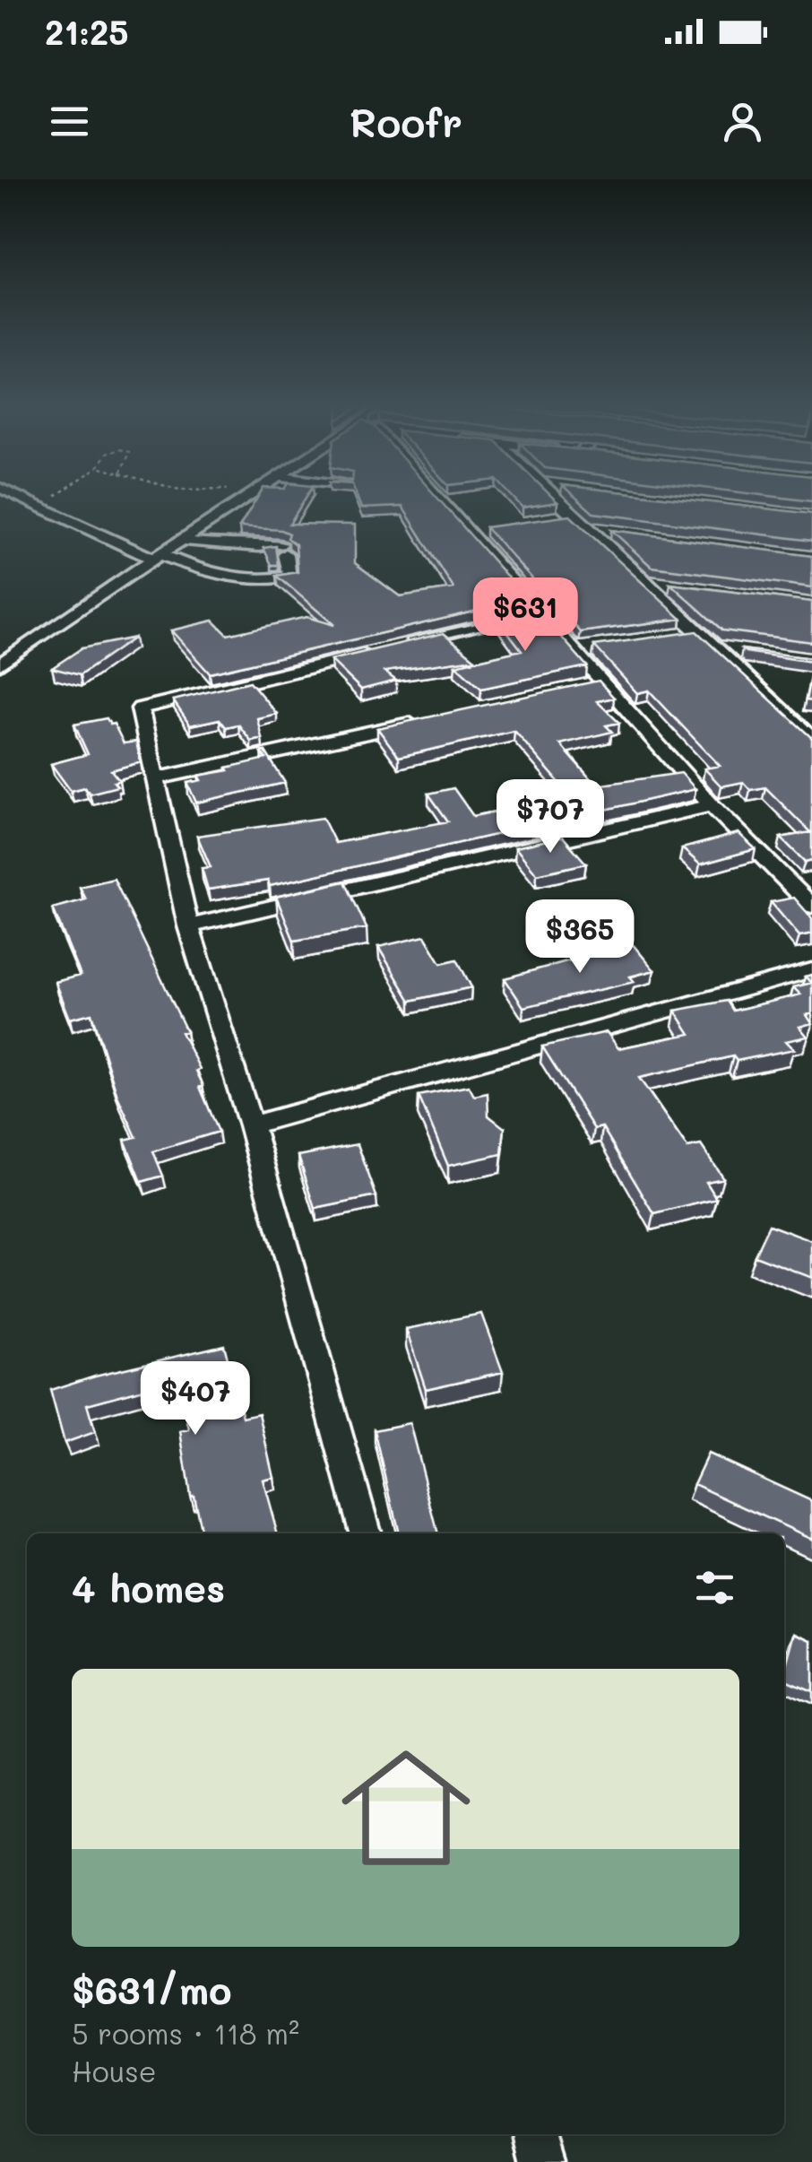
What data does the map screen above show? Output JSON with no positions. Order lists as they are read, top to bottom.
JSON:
{
  "page": {
    "status": "21:25",
    "header": "Roofr",
    "price": [
      "$631",
      "$707",
      "$365",
      "$407"
    ],
    "heading": "4 homes",
    "list": [
      {
        "name": "$631/mo",
        "note": "5 rooms · 118 m² · House"
      }
    ]
  }
}
